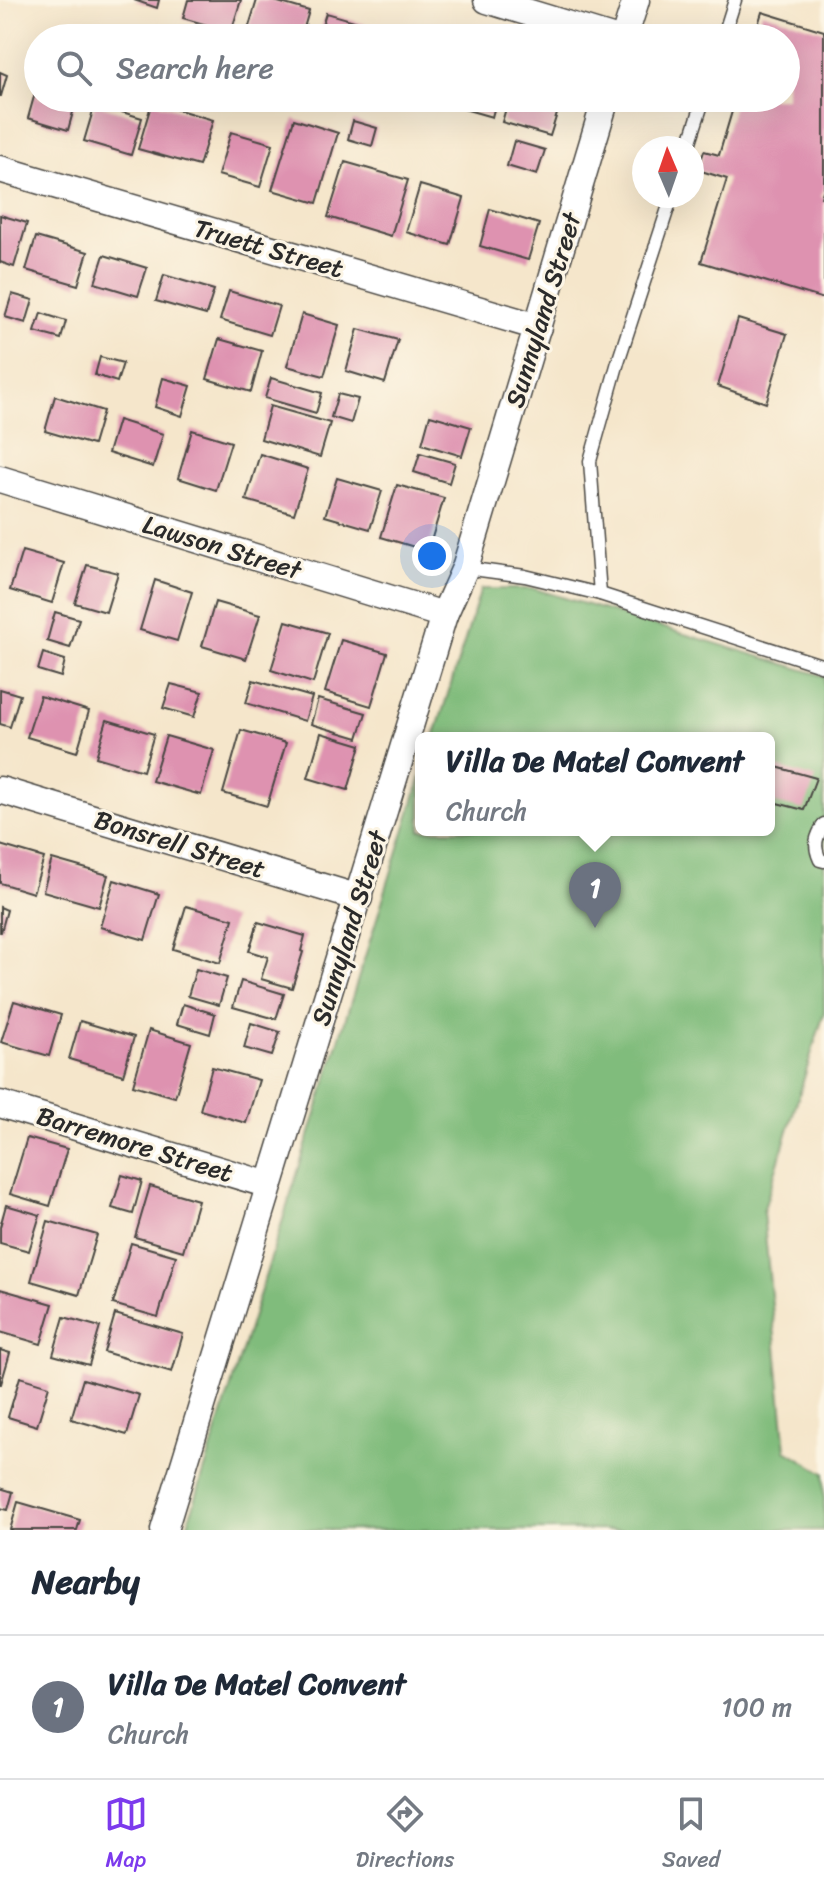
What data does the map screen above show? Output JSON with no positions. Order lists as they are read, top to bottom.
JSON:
{
  "streets": {
    "street": [
      "Truett Street",
      "Sunnyland Street",
      "Lawson Street",
      "Bonsrell Street",
      "Barremore Street"
    ]
  },
  "crossings": [
    ["Truett Street", "Sunnyland Street"],
    ["Sunnyland Street", "Lawson Street"],
    ["Sunnyland Street", "Bonsrell Street"],
    ["Sunnyland Street", "Barremore Street"]
  ],
  "north": "top",
  "page": {
    "search": "Search here",
    "popup": ["Villa De Matel Convent", "Church"],
    "pins": "1",
    "heading": "Nearby",
    "list": [
      {
        "mark": "1",
        "name": "Villa De Matel Convent",
        "note": "Church",
        "value": "100 m"
      }
    ],
    "nav": ["Map", "Directions", "Saved"]
  }
}
